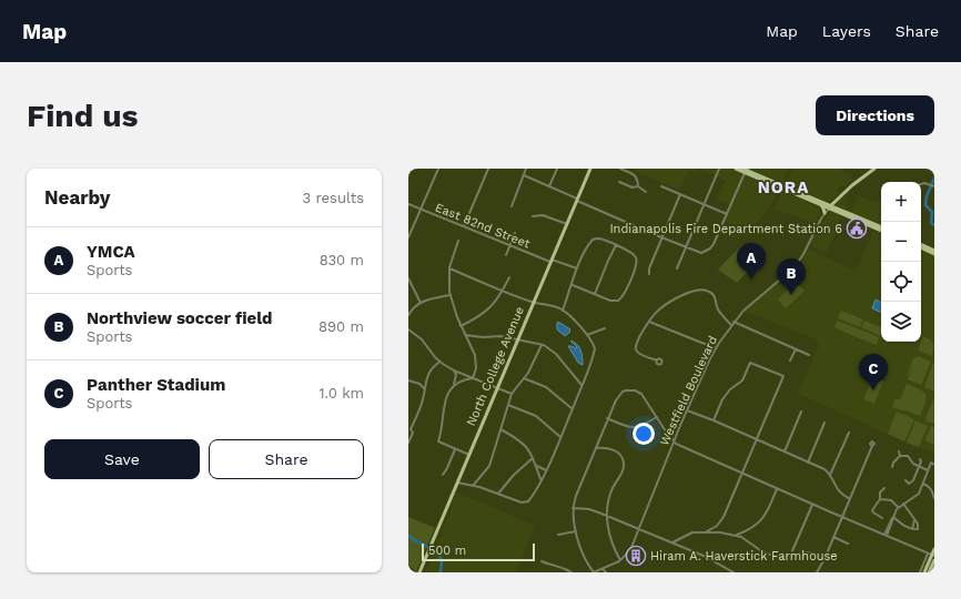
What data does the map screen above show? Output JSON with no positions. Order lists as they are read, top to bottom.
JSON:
{
  "streets": {
    "main road": ["North College Avenue", "Westfield Boulevard"],
    "street": ["East 82nd Street"]
  },
  "crossings": [
    ["East 82nd Street", "North College Avenue"]
  ],
  "districts": ["NORA"],
  "places": {
    "public building": ["Indianapolis Fire Department Station 6"],
    "building": ["Hiram A. Haverstick Farmhouse"]
  },
  "scale_bar": "500 m",
  "page": {
    "header": "Map",
    "nav": ["Map", "Layers", "Share"],
    "buttons": [
      "Directions",
      ["Save", "Share"]
    ],
    "title": "Find us",
    "heading": ["Nearby", "3 results"],
    "map_buttons": ["+", "−"],
    "list": [
      {
        "mark": "A",
        "name": "YMCA",
        "note": "Sports",
        "value": "830 m"
      },
      {
        "mark": "B",
        "name": "Northview soccer field",
        "note": "Sports",
        "value": "890 m"
      },
      {
        "mark": "C",
        "name": "Panther Stadium",
        "note": "Sports",
        "value": "1.0 km"
      }
    ],
    "pins": ["A", "B", "C"],
    "scale": "500 m"
  }
}
